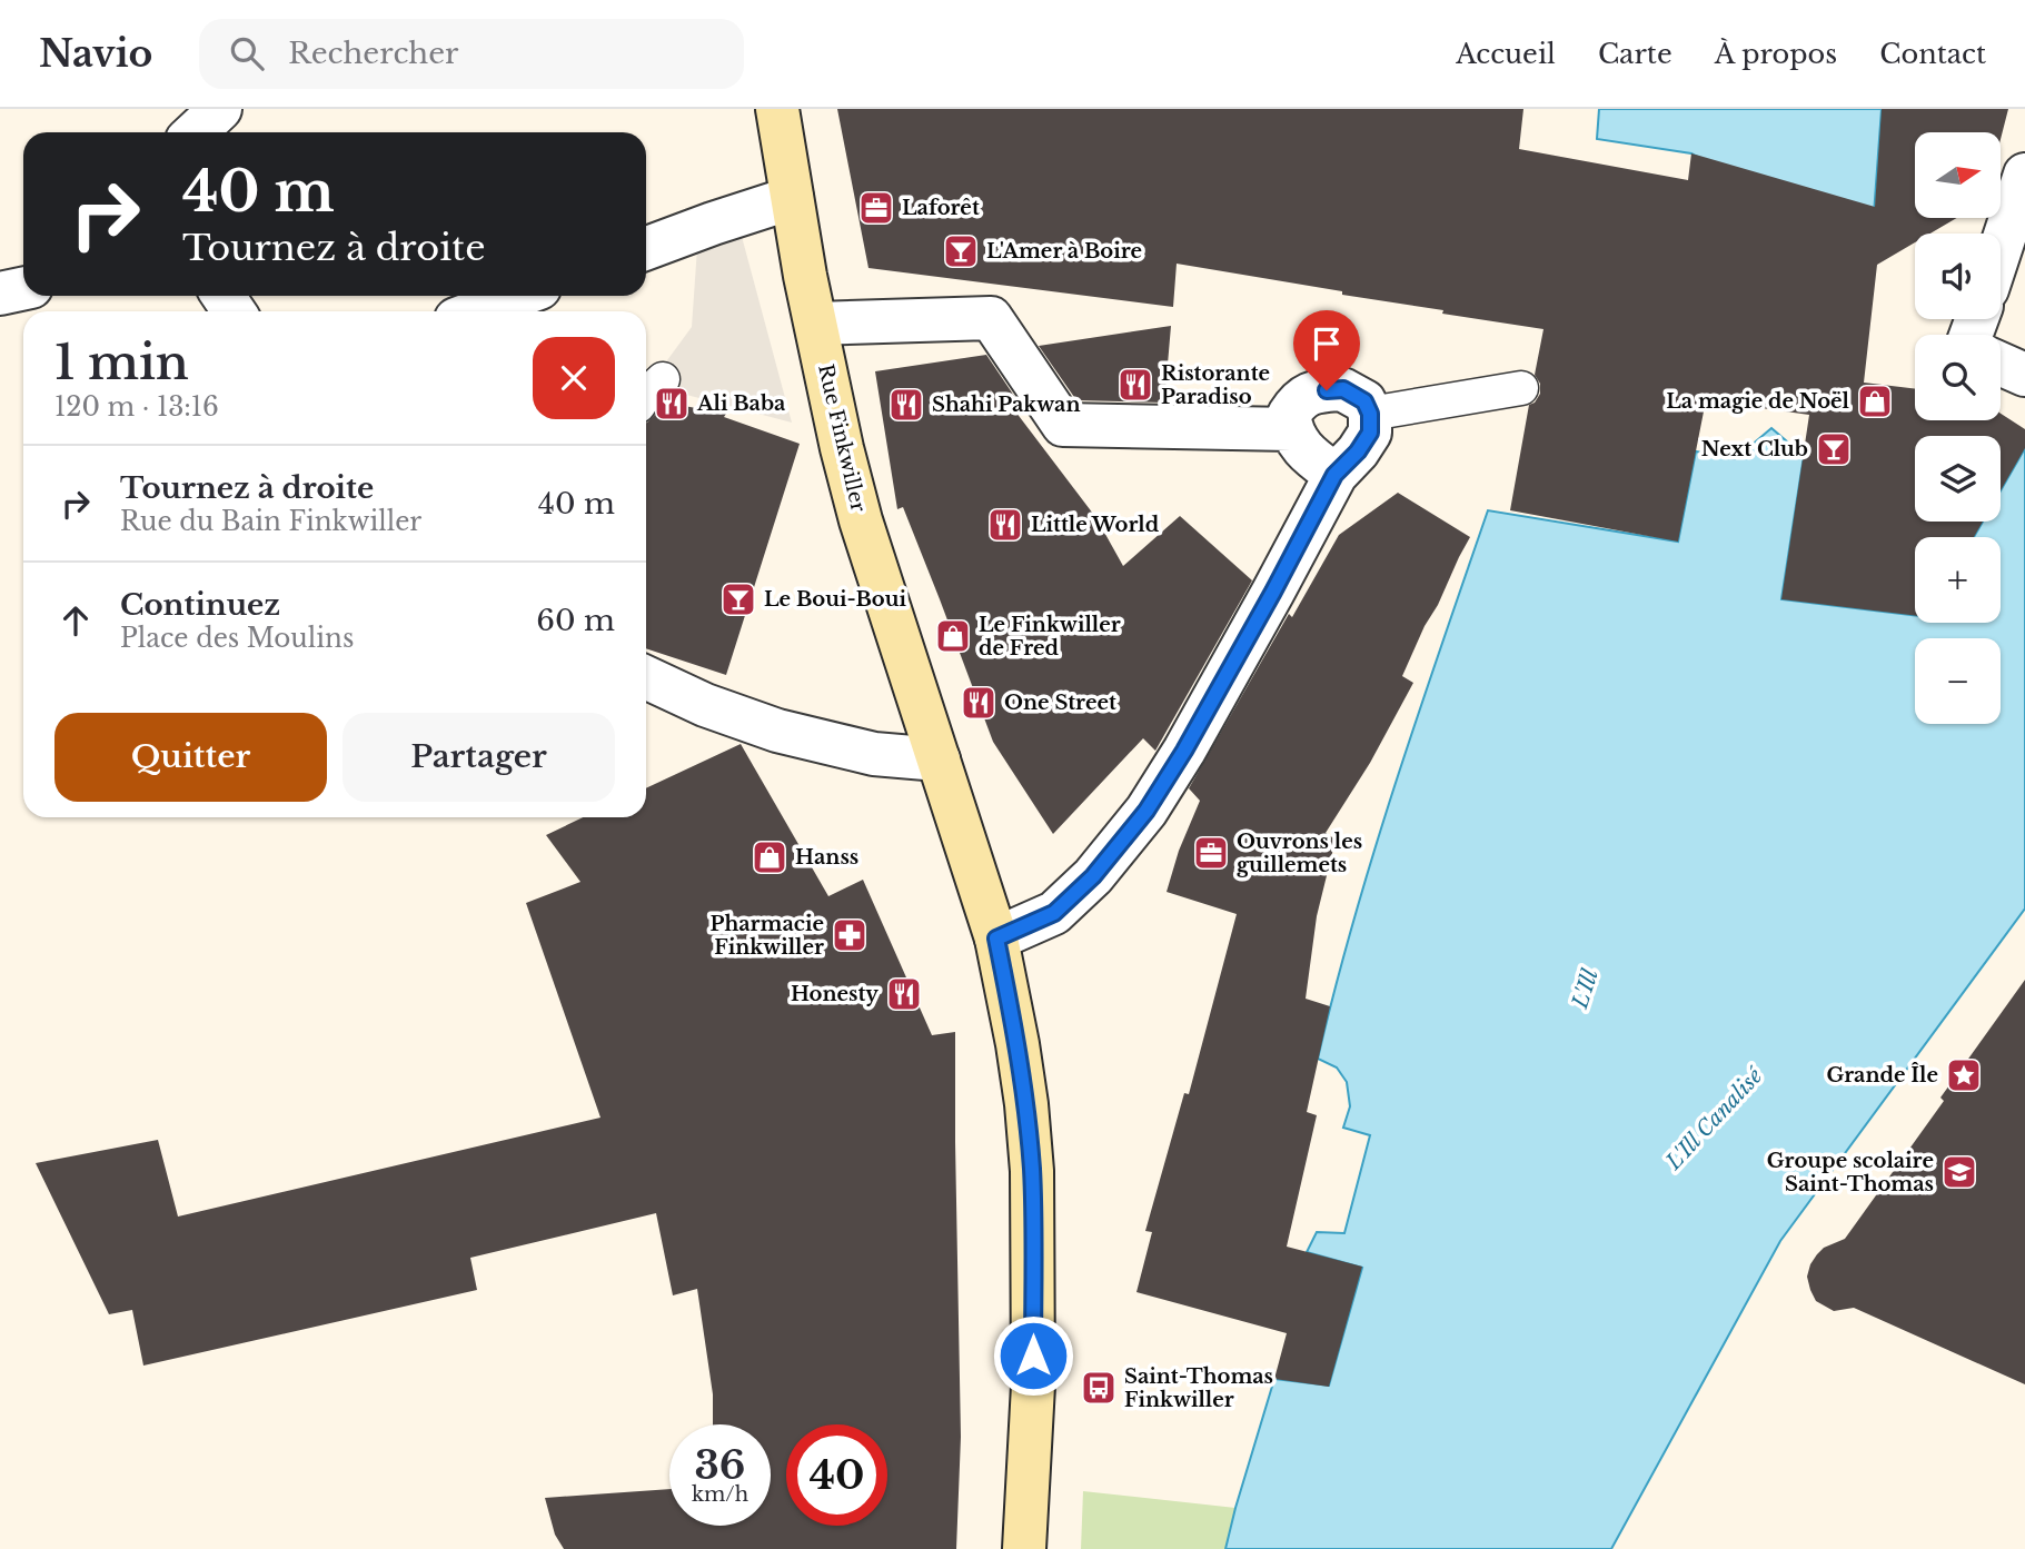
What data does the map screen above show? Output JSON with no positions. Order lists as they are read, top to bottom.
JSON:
{
  "streets": {
    "street": ["Rue Finkwiller"]
  },
  "water": ["L'Ill", "L'Ill Canalisé"],
  "places": {
    "office": ["Laforêt", "Ouvrons les guillemets"],
    "bar": ["L'Amer à Boire", "Next Club", "Le Boui-Boui"],
    "restaurant": [
      "Ristorante Paradiso",
      "Ali Baba",
      "Shahi Pakwan",
      "Little World",
      "One Street",
      "Honesty"
    ],
    "shop": ["La magie de Noël", "Le Finkwiller de Fred", "Hanss"],
    "pharmacy": ["Pharmacie Finkwiller"],
    "place": ["Grande Île"],
    "school or university": ["Groupe scolaire Saint-Thomas"],
    "bus stop": ["Saint-Thomas Finkwiller"]
  },
  "north": "right",
  "page": {
    "header": "Navio",
    "search": "Rechercher",
    "nav": [
      "Accueil",
      "Carte",
      "À propos",
      "Contact"
    ],
    "map_buttons": ["+", "−"],
    "turn": ["40 m", "Tournez à droite"],
    "heading": ["1 min", "120 m · 13:16"],
    "list": [
      {
        "name": "Tournez à droite",
        "note": "Rue du Bain Finkwiller",
        "value": "40 m"
      },
      {
        "name": "Continuez",
        "note": "Place des Moulins",
        "value": "60 m"
      }
    ],
    "buttons": ["Quitter", "Partager"],
    "speed": "36 km/h",
    "limit": "40"
  }
}
